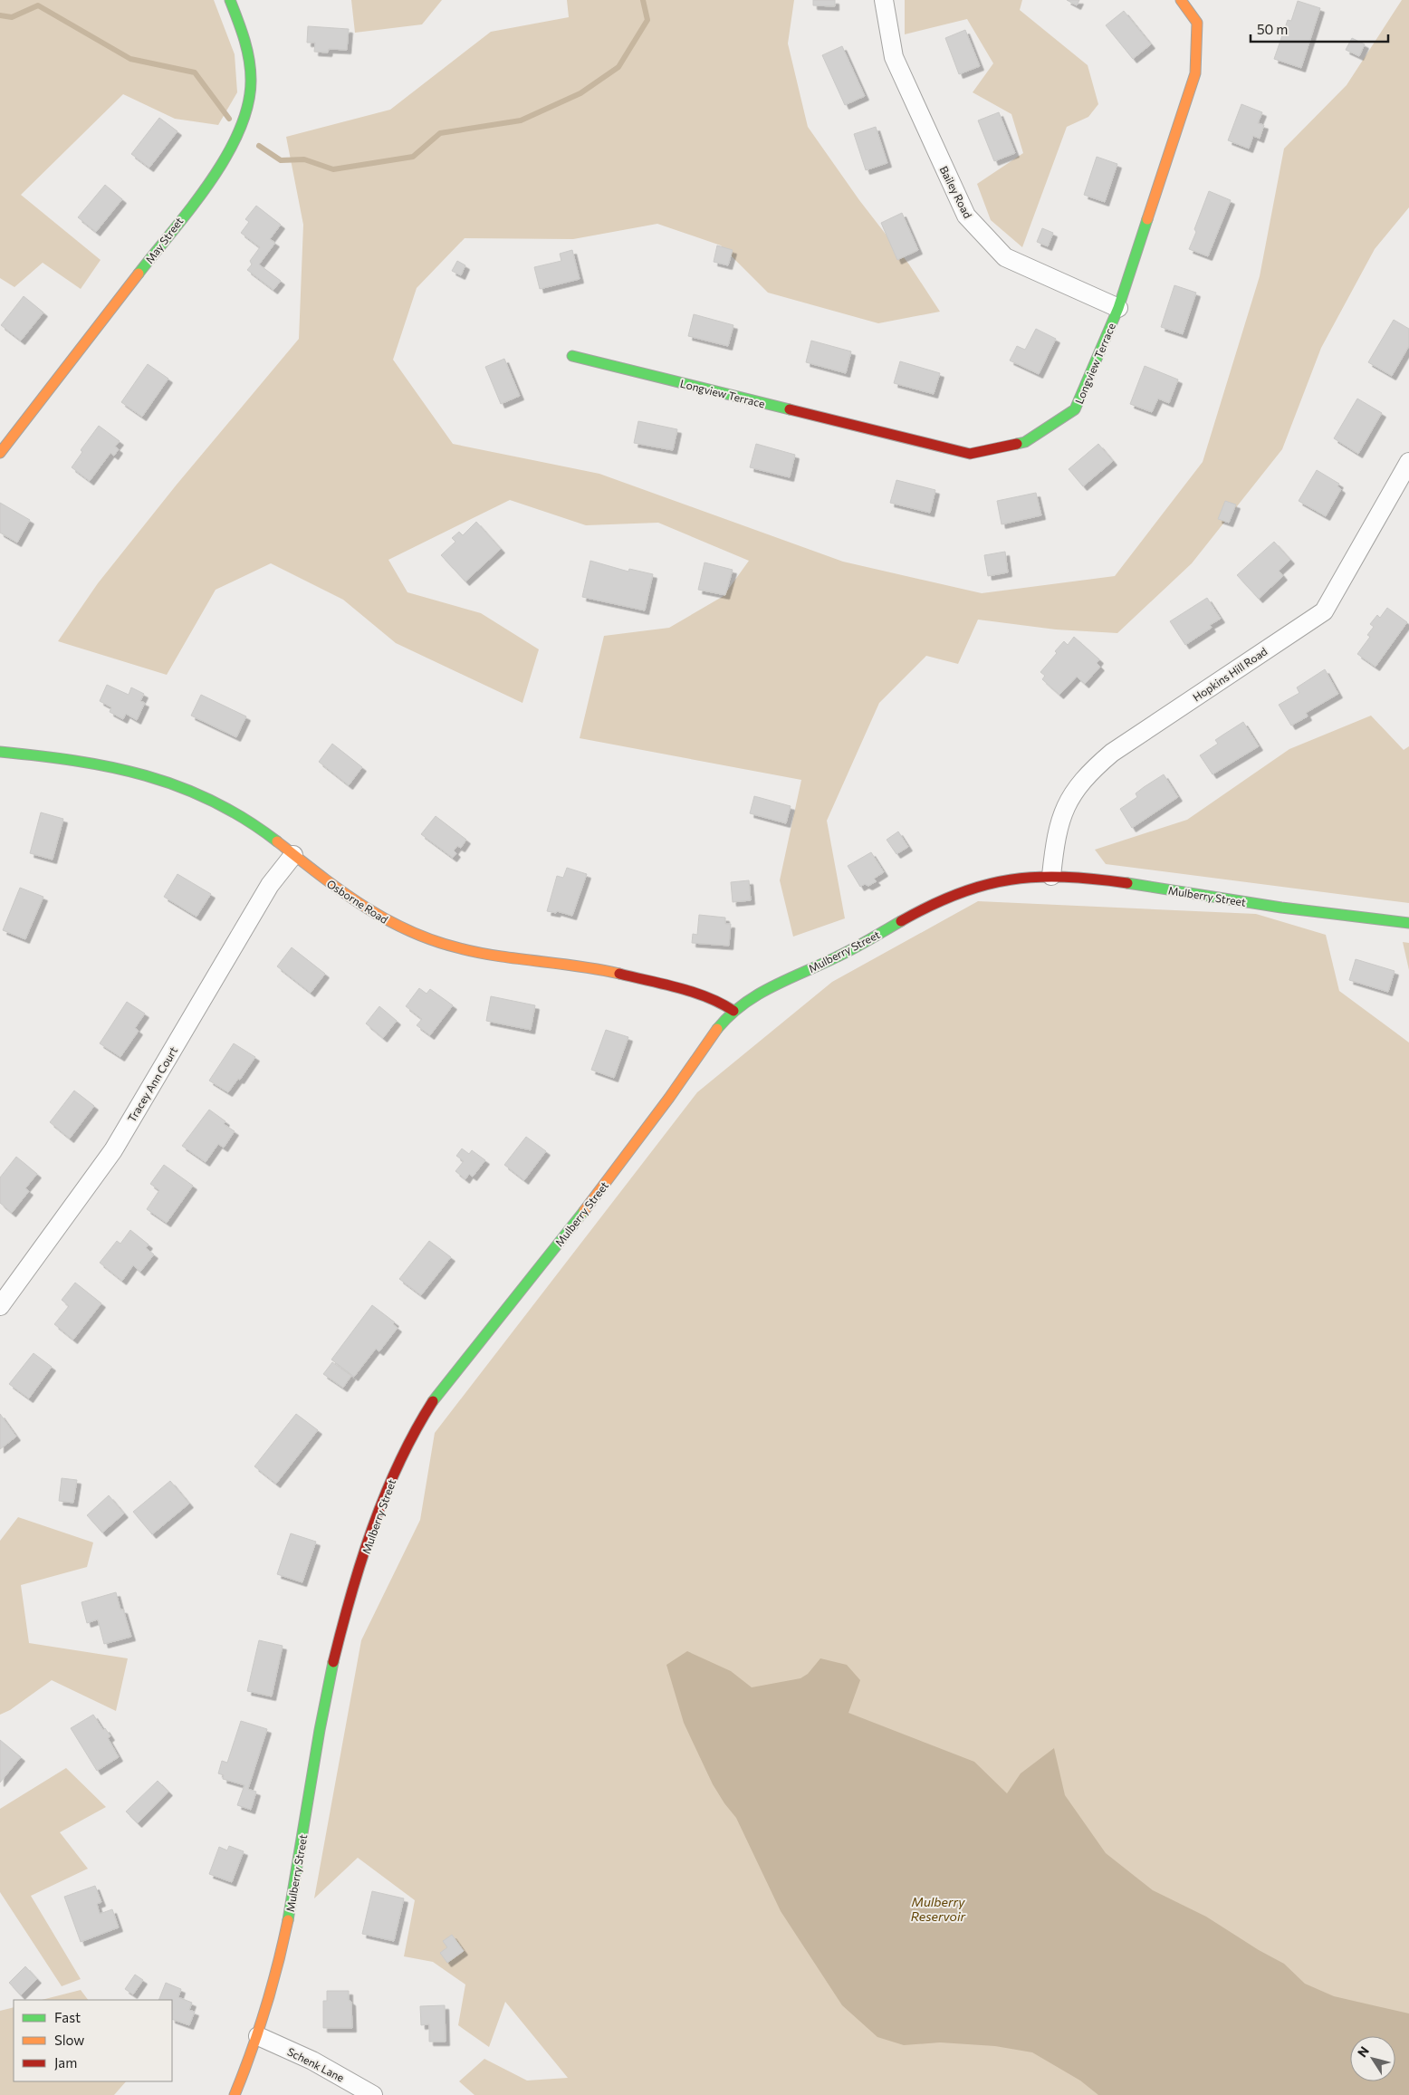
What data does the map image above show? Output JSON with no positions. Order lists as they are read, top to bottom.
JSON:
{
  "streets": {
    "street": [
      "Bailey Road",
      "May Street",
      "Longview Terrace",
      "Hopkins Hill Road",
      "Mulberry Street",
      "Osborne Road",
      "Tracey Ann Court",
      "Schenk Lane"
    ]
  },
  "crossings": [
    ["Bailey Road", "Longview Terrace"],
    ["Hopkins Hill Road", "Mulberry Street"],
    ["Mulberry Street", "Osborne Road"],
    ["Mulberry Street", "Schenk Lane"],
    ["Osborne Road", "Tracey Ann Court"]
  ],
  "water": ["Mulberry Reservoir"],
  "legend": ["Fast", "Slow", "Jam"],
  "scale_bar": "50 m",
  "north": "top left"
}
